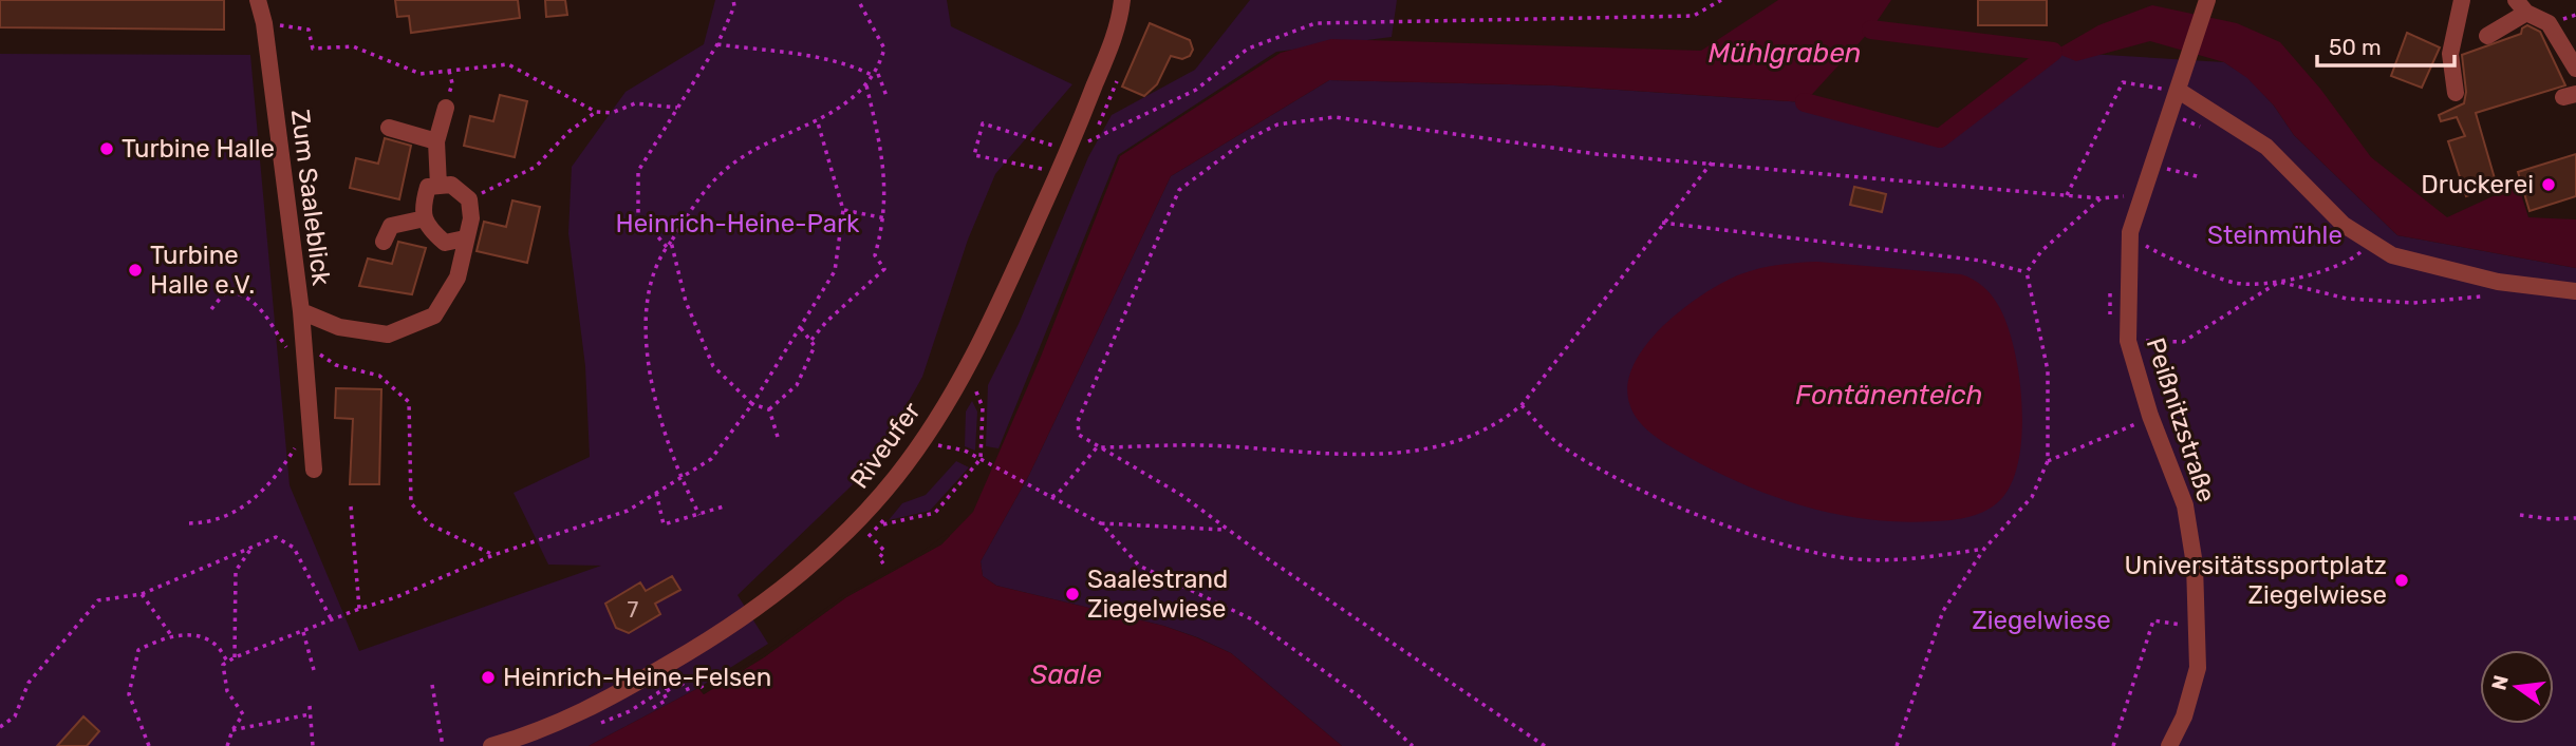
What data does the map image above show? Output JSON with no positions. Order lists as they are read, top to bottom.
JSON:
{
  "streets": {
    "street": ["Zum Saaleblick", "Peißnitzstraße", "Riveufer"]
  },
  "water": ["Mühlgraben", "Fontänenteich", "Saale"],
  "parks": ["Heinrich-Heine-Park", "Steinmühle", "Ziegelwiese"],
  "places": [
    "Turbine Halle",
    "Druckerei",
    "Turbine Halle e.V.",
    "Universitätssportplatz Ziegelwiese",
    "Saalestrand Ziegelwiese",
    "Heinrich-Heine-Felsen"
  ],
  "house_numbers": ["7"],
  "scale_bar": "50 m",
  "north": "left"
}
